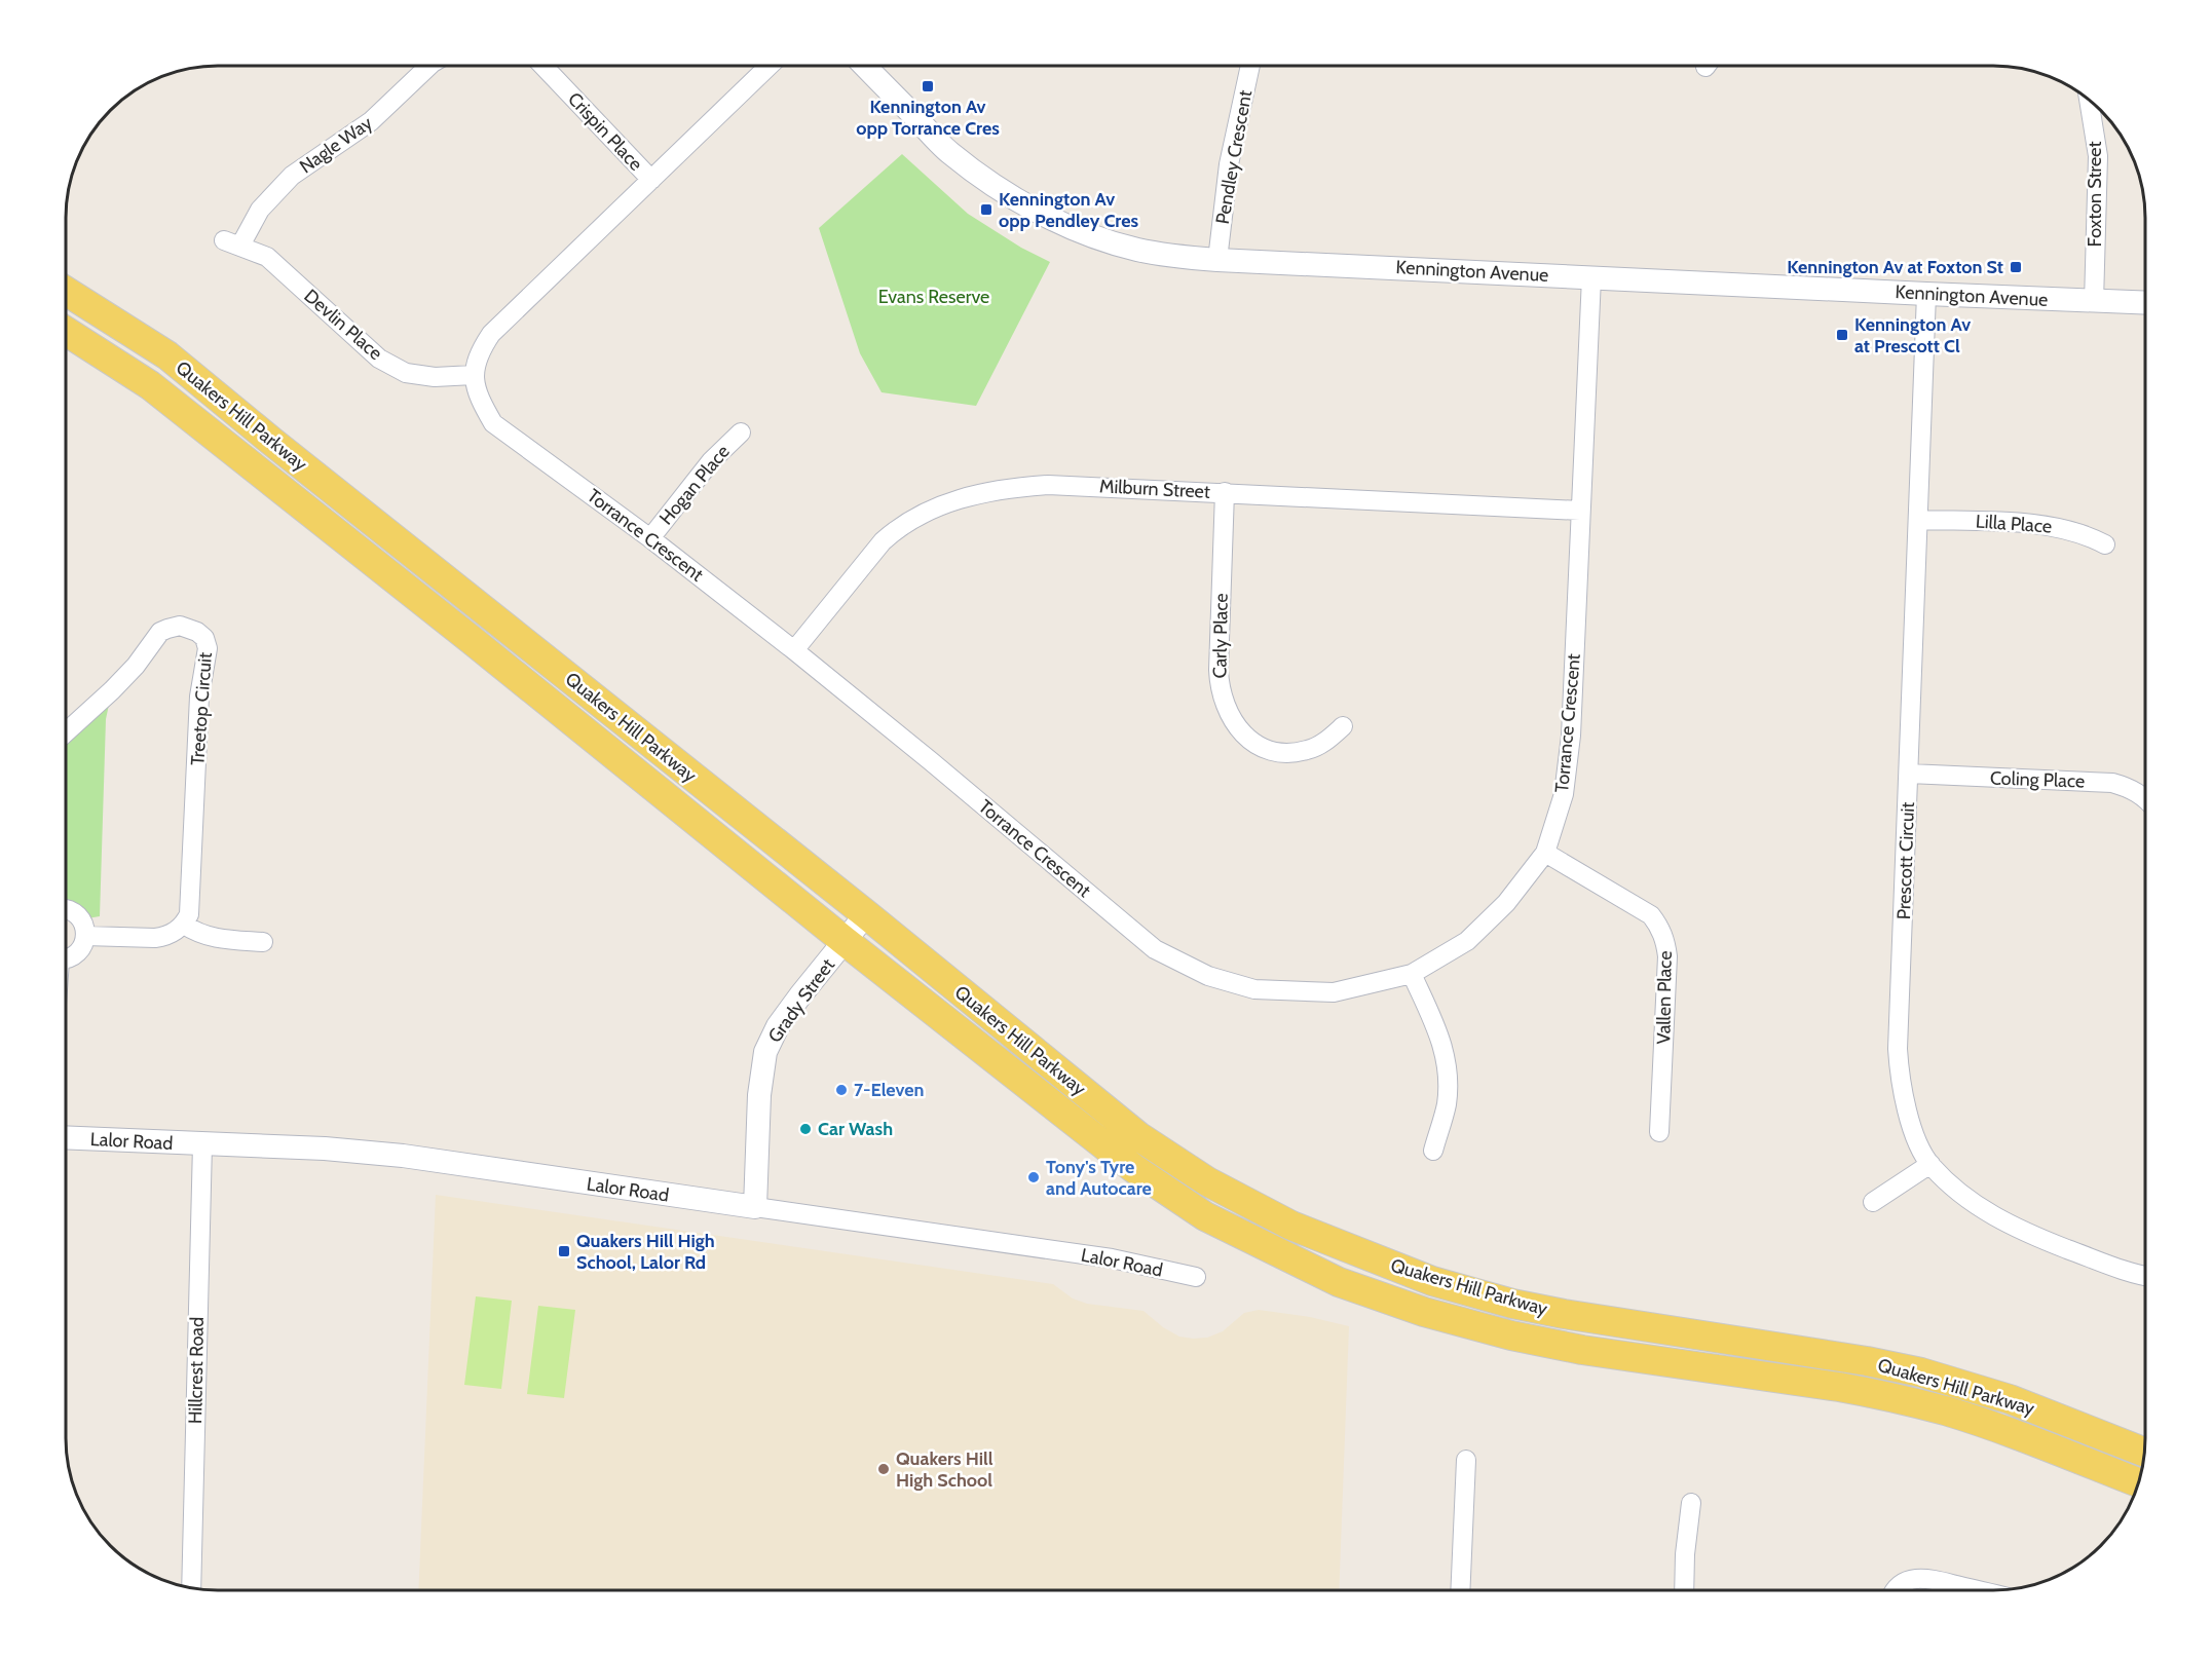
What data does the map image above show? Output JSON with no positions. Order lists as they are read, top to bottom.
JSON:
{
  "streets": {
    "main road": ["Quakers Hill Parkway"],
    "street": [
      "Crispin Place",
      "Nagle Way",
      "Pendley Crescent",
      "Foxton Street",
      "Kennington Avenue",
      "Devlin Place",
      "Hogan Place",
      "Milburn Street",
      "Lilla Place",
      "Torrance Crescent",
      "Carly Place",
      "Treetop Circuit",
      "Coling Place",
      "Prescott Circuit",
      "Vallen Place",
      "Grady Street",
      "Lalor Road",
      "Hillcrest Road"
    ]
  },
  "crossings": [
    ["Nagle Way", "Devlin Place"],
    ["Pendley Crescent", "Kennington Avenue"],
    ["Foxton Street", "Kennington Avenue"],
    ["Kennington Avenue", "Torrance Crescent"],
    ["Kennington Avenue", "Prescott Circuit"],
    ["Devlin Place", "Torrance Crescent"],
    ["Quakers Hill Parkway", "Grady Street"],
    ["Hogan Place", "Torrance Crescent"],
    ["Milburn Street", "Torrance Crescent"],
    ["Milburn Street", "Carly Place"],
    ["Lilla Place", "Prescott Circuit"],
    ["Torrance Crescent", "Vallen Place"],
    ["Coling Place", "Prescott Circuit"],
    ["Grady Street", "Lalor Road"],
    ["Lalor Road", "Hillcrest Road"]
  ],
  "parks": ["Evans Reserve"],
  "places": {
    "transit": [
      "Kennington Av opp Torrance Cres",
      "Kennington Av opp Pendley Cres",
      "Kennington Av at Foxton St",
      "Kennington Av at Prescott Cl",
      "Quakers Hill High School, Lalor Rd"
    ],
    "other": [
      "7-Eleven",
      "Car Wash",
      "Tony's Tyre and Autocare",
      "Quakers Hill High School"
    ]
  }
}
